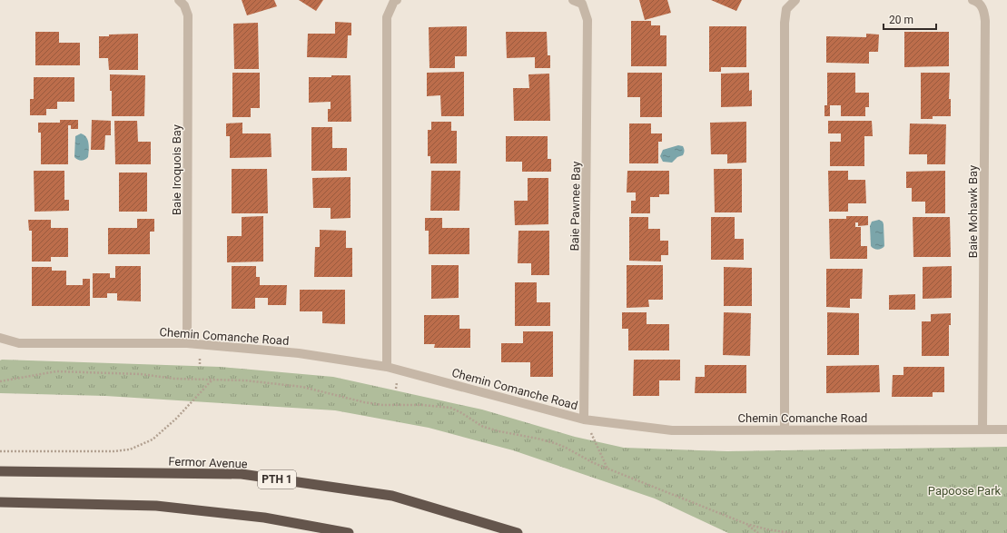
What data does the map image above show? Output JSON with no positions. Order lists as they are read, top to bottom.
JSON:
{
  "streets": {
    "highway": ["Fermor Avenue", "PTH 1"],
    "street": [
      "Baie Iroquois Bay",
      "Baie Pawnee Bay",
      "Baie Mohawk Bay",
      "Chemin Comanche Road"
    ]
  },
  "crossings": [
    ["Baie Iroquois Bay", "Chemin Comanche Road"],
    ["Baie Pawnee Bay", "Chemin Comanche Road"],
    ["Baie Mohawk Bay", "Chemin Comanche Road"]
  ],
  "parks": ["Papoose Park"],
  "scale_bar": "20 m"
}
